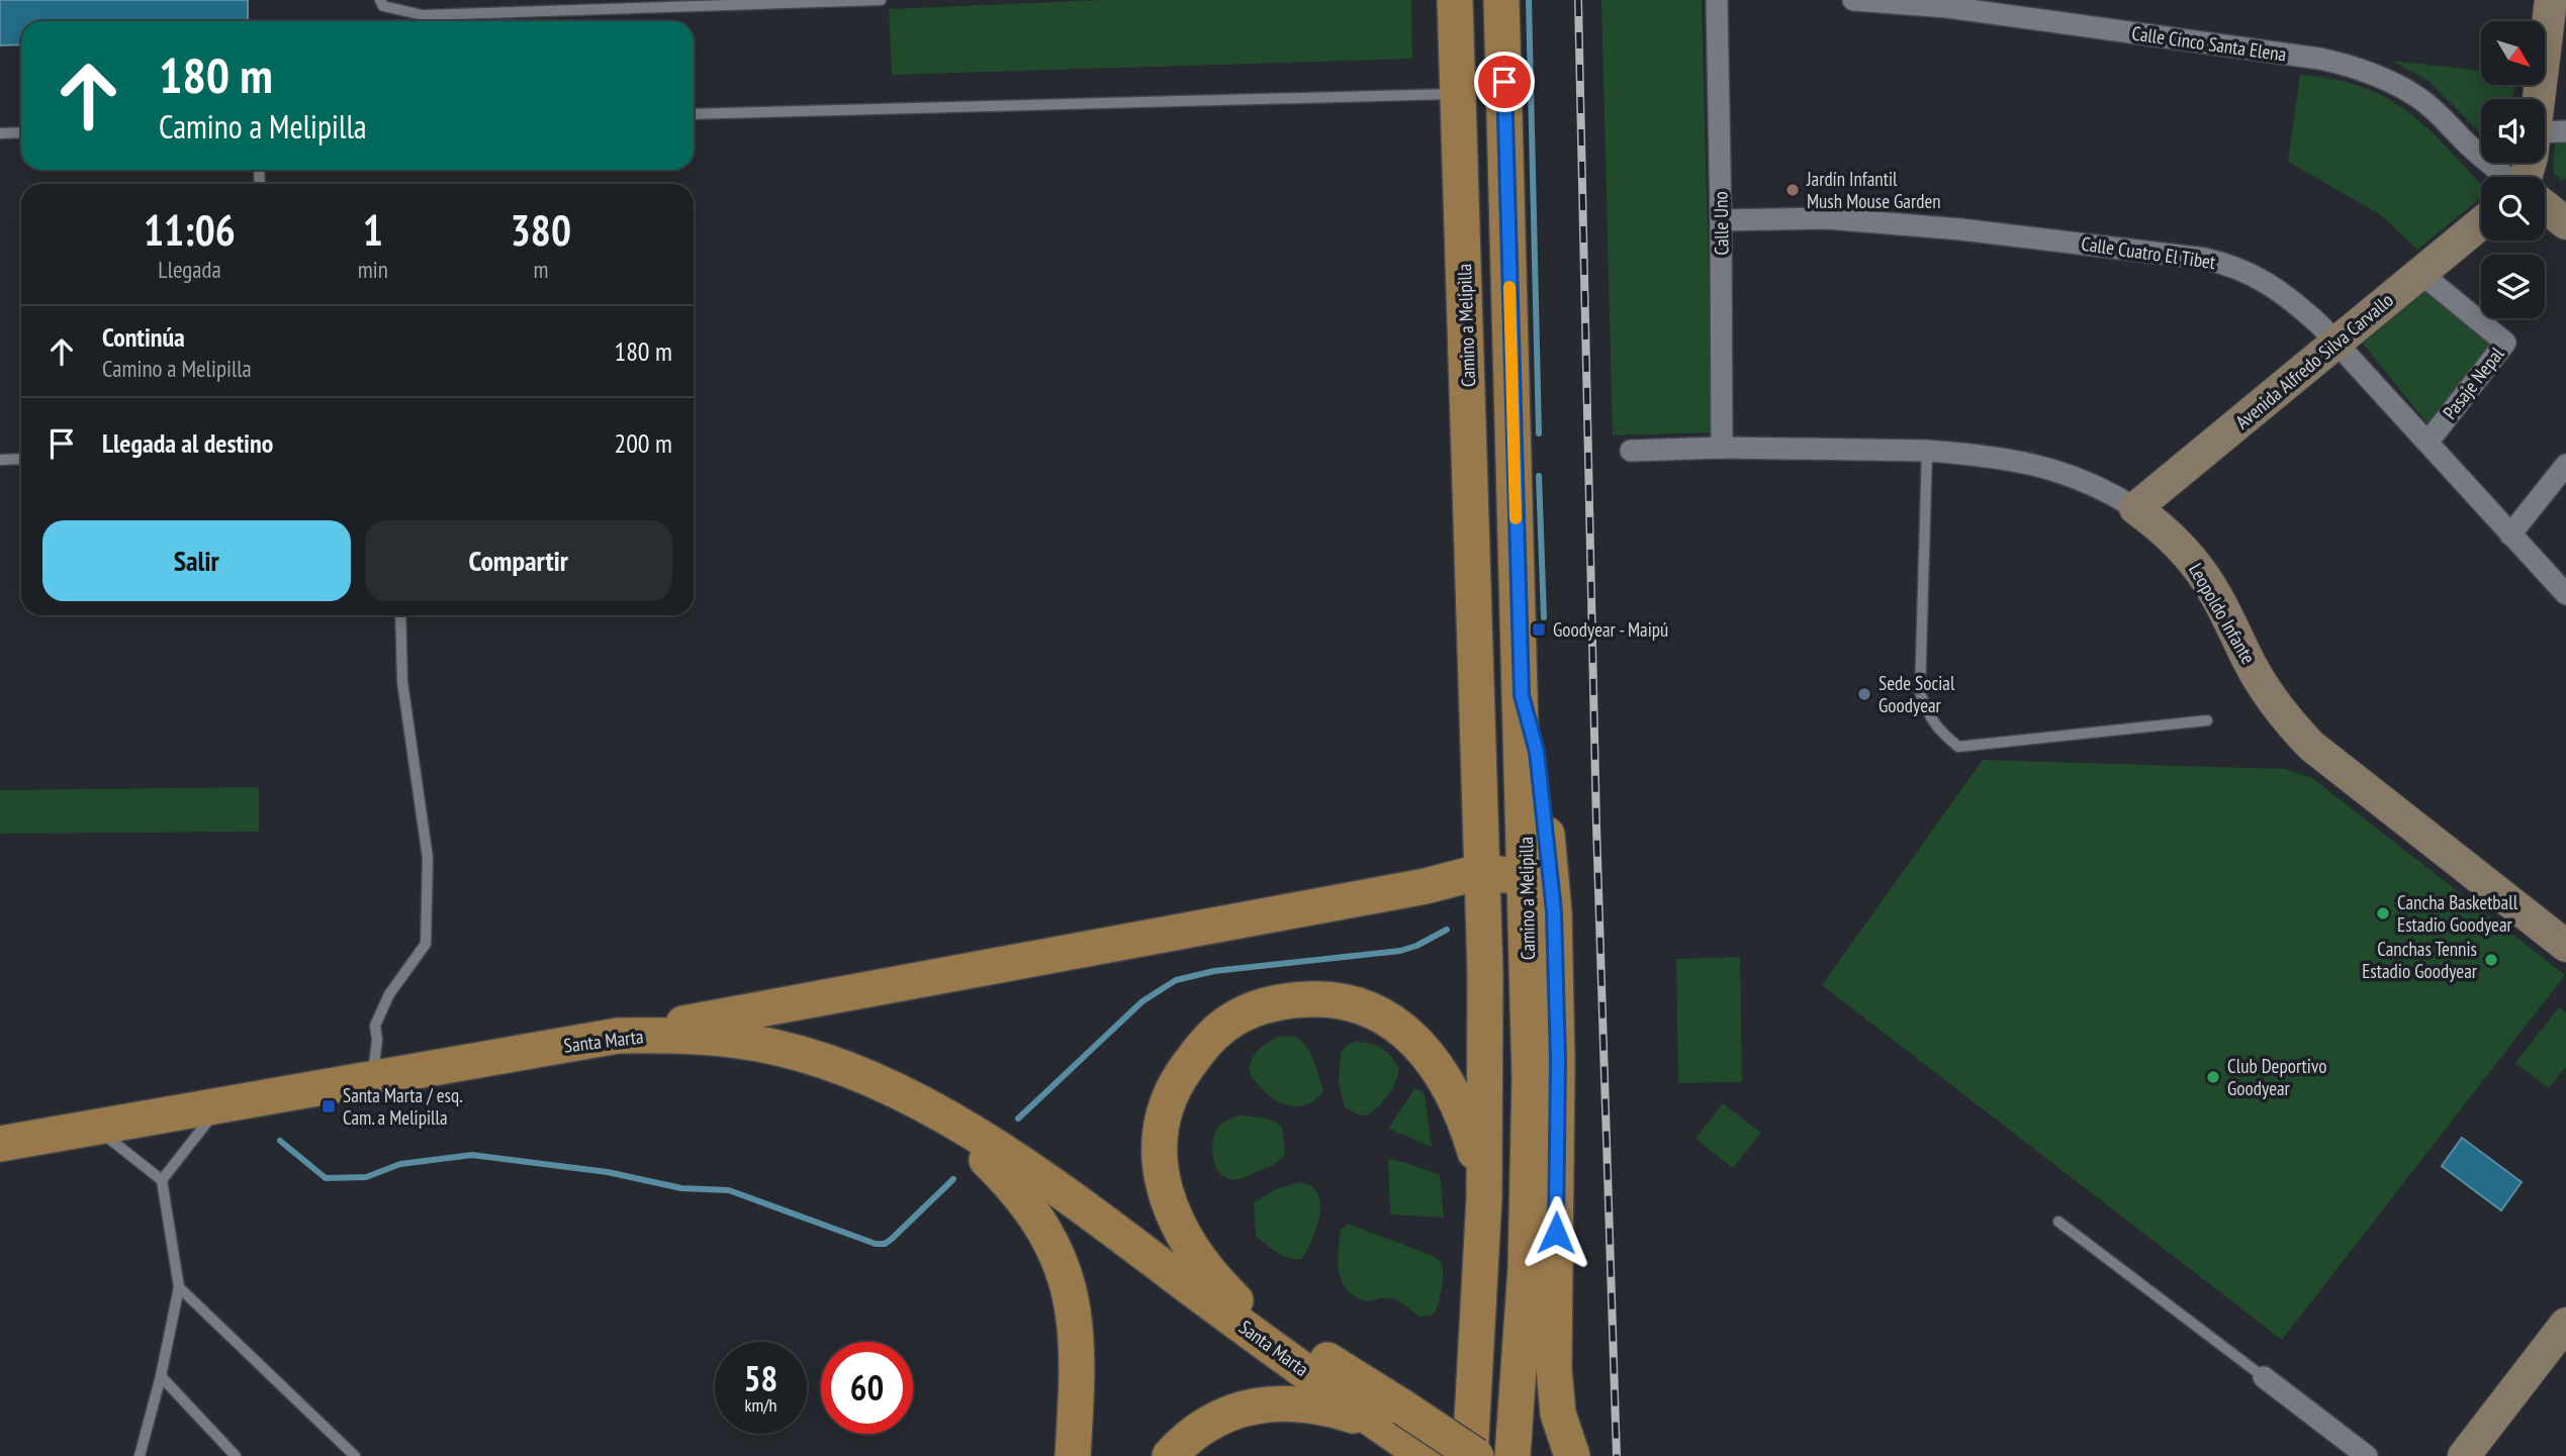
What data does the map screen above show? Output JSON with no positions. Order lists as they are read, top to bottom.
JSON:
{
  "streets": {
    "main road": ["Camino a Melipilla", "Santa Marta"],
    "street": [
      "Calle Cinco Santa Elena",
      "Calle Uno",
      "Calle Cuatro El Tibet",
      "Avenida Alfredo Silva Carvallo",
      "Pasaje Nepal",
      "Leopoldo Infante"
    ]
  },
  "crossings": [
    ["Calle Uno", "Calle Cuatro El Tibet"],
    ["Calle Uno", "Leopoldo Infante"],
    ["Calle Cuatro El Tibet", "Avenida Alfredo Silva Carvallo"],
    ["Calle Cuatro El Tibet", "Pasaje Nepal"],
    ["Avenida Alfredo Silva Carvallo", "Pasaje Nepal"],
    ["Avenida Alfredo Silva Carvallo", "Leopoldo Infante"]
  ],
  "places": {
    "other": [
      "Jardín Infantil Mush Mouse Garden",
      "Sede Social Goodyear",
      "Cancha Basketball Estadio Goodyear",
      "Canchas Tennis Estadio Goodyear",
      "Club Deportivo Goodyear"
    ],
    "transit": ["Goodyear - Maipú", "Santa Marta / esq. Cam. a Melipilla"]
  },
  "north": "bottom right",
  "page": {
    "turn": ["180 m", "Camino a Melipilla"],
    "eta": [
      "11:06",
      "Llegada",
      "1",
      "min",
      "380",
      "m"
    ],
    "list": [
      {
        "name": "Continúa",
        "note": "Camino a Melipilla",
        "value": "180 m"
      },
      {
        "name": "Llegada al destino",
        "value": "200 m"
      }
    ],
    "buttons": ["Salir", "Compartir"],
    "speed": "58 km/h",
    "limit": "60"
  }
}
